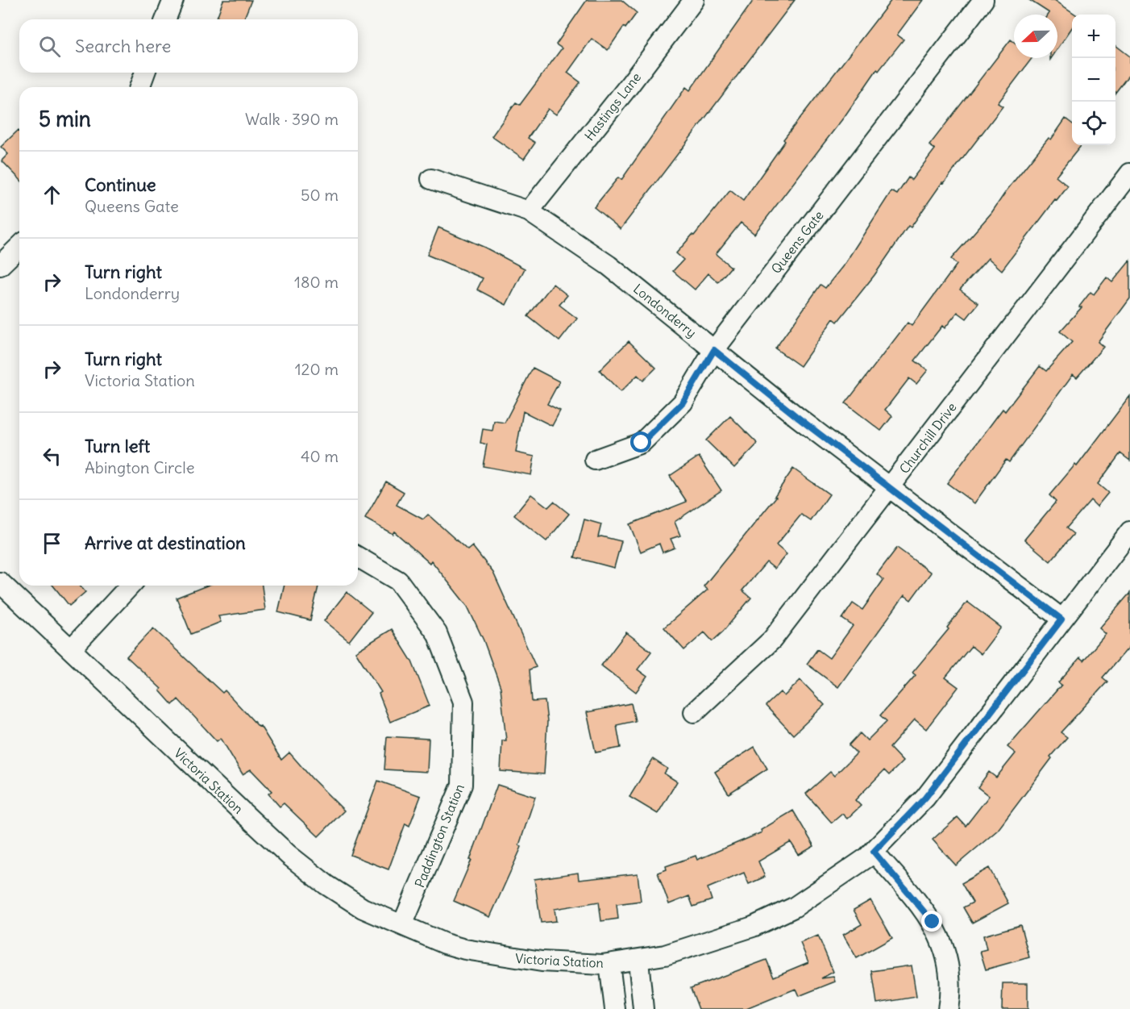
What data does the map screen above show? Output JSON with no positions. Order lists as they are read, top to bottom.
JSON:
{
  "streets": {
    "street": [
      "Hastings Lane",
      "Queens Gate",
      "Londonderry",
      "Churchill Drive",
      "Victoria Station",
      "Paddington Station"
    ]
  },
  "crossings": [
    ["Hastings Lane", "Londonderry"],
    ["Queens Gate", "Londonderry"],
    ["Londonderry", "Churchill Drive"],
    ["Londonderry", "Victoria Station"],
    ["Victoria Station", "Paddington Station"]
  ],
  "north": "left",
  "page": {
    "map_buttons": ["+", "−"],
    "search": "Search here",
    "heading": ["5 min", "Walk · 390 m"],
    "list": [
      ["Continue", "Queens Gate", "50 m"],
      ["Turn right", "Londonderry", "180 m"],
      ["Turn right", "Victoria Station", "120 m"],
      ["Turn left", "Abington Circle", "40 m"],
      "Arrive at destination"
    ]
  }
}
